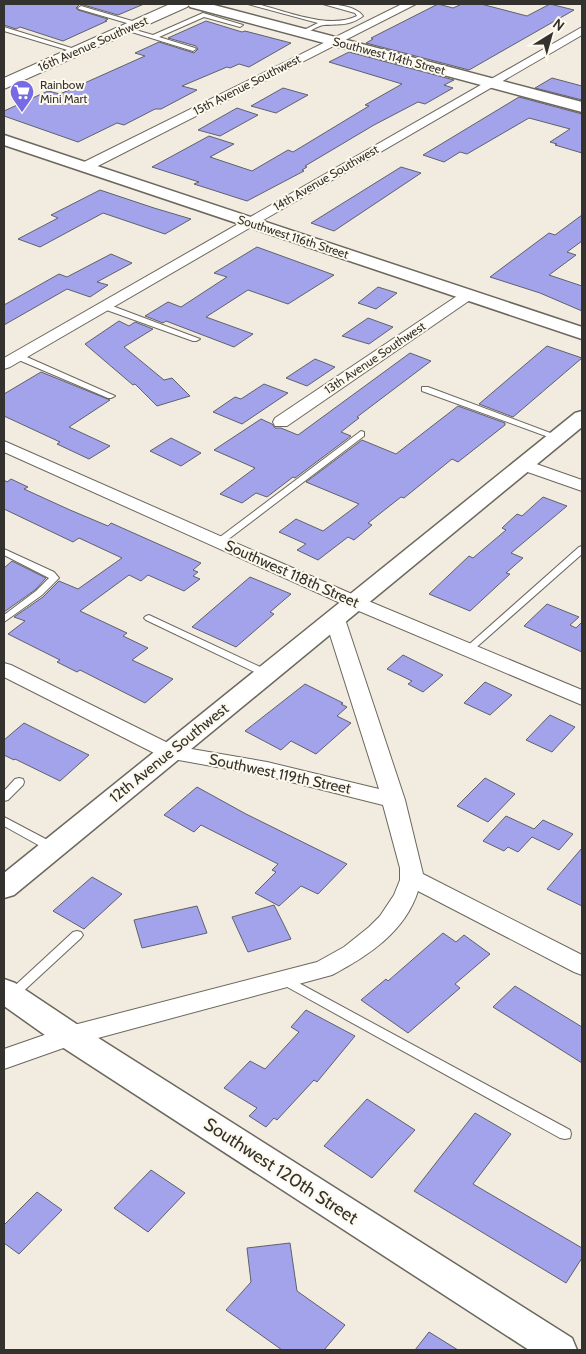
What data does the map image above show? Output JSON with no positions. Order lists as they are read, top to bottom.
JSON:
{
  "streets": {
    "main road": ["16th Avenue Southwest"],
    "street": [
      "Southwest 114th Street",
      "15th Avenue Southwest",
      "14th Avenue Southwest",
      "Southwest 116th Street",
      "13th Avenue Southwest",
      "Southwest 118th Street",
      "12th Avenue Southwest",
      "Southwest 119th Street",
      "Southwest 120th Street"
    ]
  },
  "crossings": [
    ["Southwest 114th Street", "15th Avenue Southwest"],
    ["Southwest 114th Street", "14th Avenue Southwest"],
    ["15th Avenue Southwest", "Southwest 116th Street"],
    ["14th Avenue Southwest", "Southwest 116th Street"],
    ["Southwest 116th Street", "13th Avenue Southwest"],
    ["Southwest 118th Street", "12th Avenue Southwest"],
    ["12th Avenue Southwest", "Southwest 119th Street"]
  ],
  "places": {
    "supermarket": ["Rainbow Mini Mart"]
  },
  "north": "top right"
}
